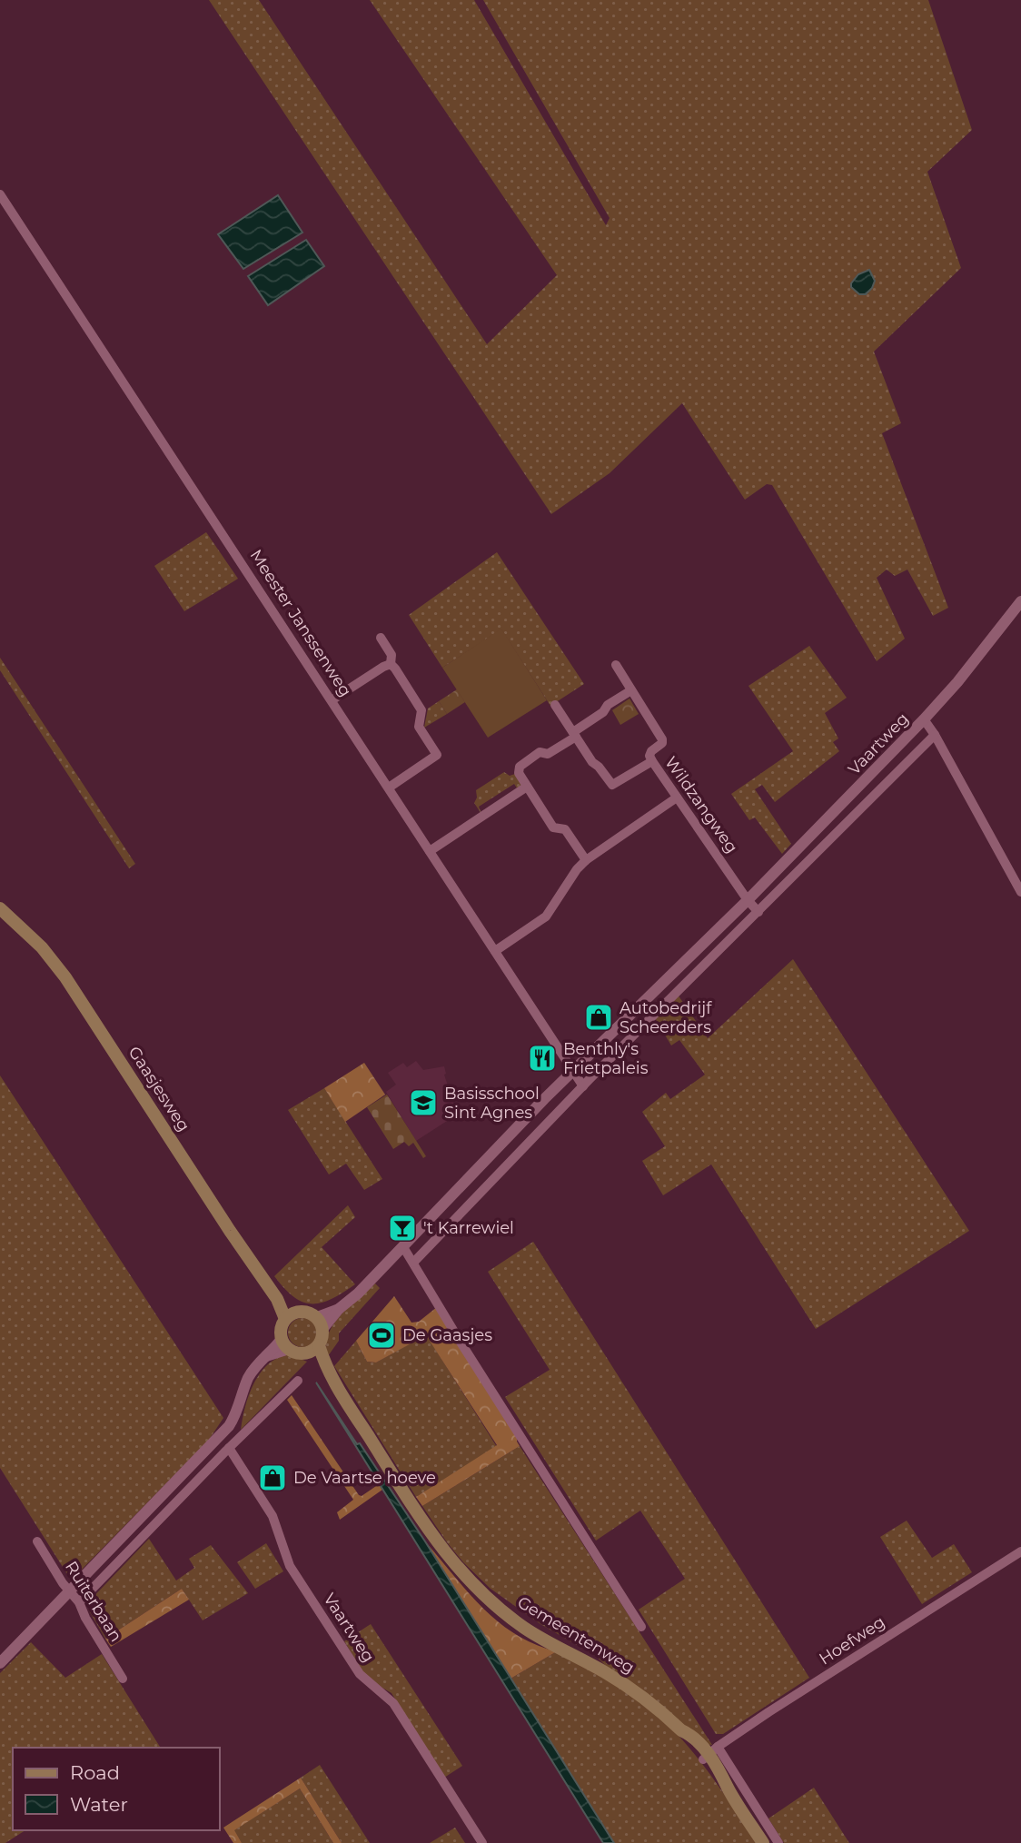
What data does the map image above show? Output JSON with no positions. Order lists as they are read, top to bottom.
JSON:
{
  "streets": {
    "main road": ["Gaasjesweg", "Gemeentenweg"],
    "street": [
      "Meester Janssenweg",
      "Vaartweg",
      "Wildzangweg",
      "Ruiterbaan",
      "Hoefweg"
    ]
  },
  "crossings": [
    ["Meester Janssenweg", "Vaartweg"],
    ["Vaartweg", "Wildzangweg"],
    ["Vaartweg", "Gaasjesweg"],
    ["Vaartweg", "Gemeentenweg"],
    ["Gaasjesweg", "Gemeentenweg"],
    ["Gemeentenweg", "Hoefweg"]
  ],
  "places": {
    "shop": ["Autobedrijf Scheerders", "De Vaartse hoeve"],
    "restaurant": ["Benthly's Frietpaleis"],
    "school or university": ["Basisschool Sint Agnes"],
    "bar": ["'t Karrewiel"],
    "sports": ["De Gaasjes"]
  },
  "legend": ["Road", "Water"]
}
